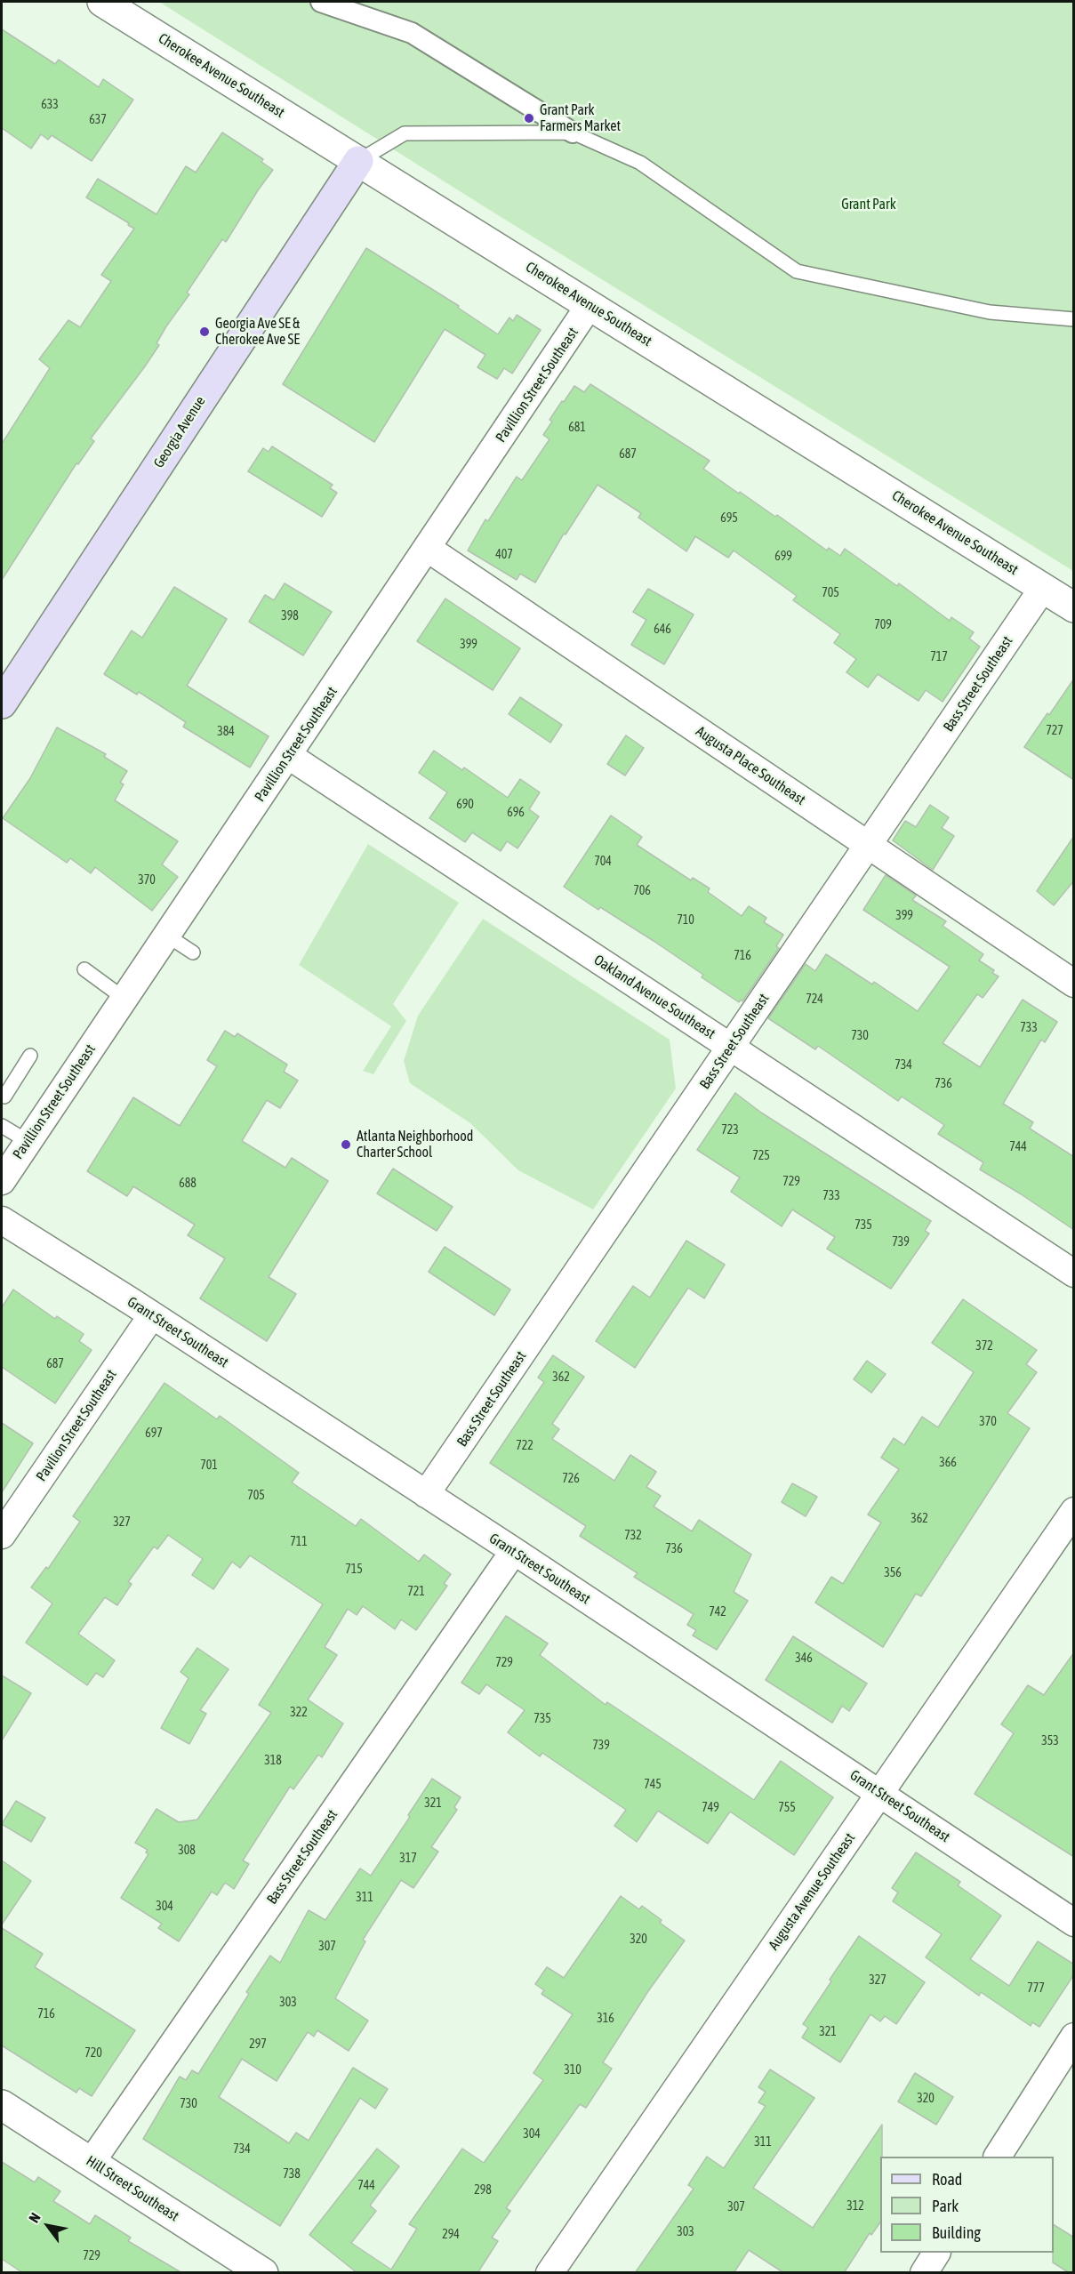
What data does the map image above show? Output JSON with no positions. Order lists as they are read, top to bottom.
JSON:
{
  "streets": {
    "main road": ["Georgia Avenue"],
    "street": [
      "Cherokee Avenue Southeast",
      "Pavillion Street Southeast",
      "Bass Street Southeast",
      "Augusta Place Southeast",
      "Oakland Avenue Southeast",
      "Grant Street Southeast",
      "Pavilion Street Southeast",
      "Augusta Avenue Southeast",
      "Hill Street Southeast"
    ]
  },
  "crossings": [
    ["Cherokee Avenue Southeast", "Pavillion Street Southeast"],
    ["Cherokee Avenue Southeast", "Georgia Avenue"],
    ["Cherokee Avenue Southeast", "Bass Street Southeast"],
    ["Pavillion Street Southeast", "Augusta Place Southeast"],
    ["Pavillion Street Southeast", "Oakland Avenue Southeast"],
    ["Bass Street Southeast", "Augusta Place Southeast"],
    ["Bass Street Southeast", "Oakland Avenue Southeast"],
    ["Bass Street Southeast", "Grant Street Southeast"],
    ["Bass Street Southeast", "Hill Street Southeast"],
    ["Grant Street Southeast", "Pavilion Street Southeast"],
    ["Grant Street Southeast", "Augusta Avenue Southeast"]
  ],
  "parks": ["Grant Park"],
  "places": ["Grant Park Farmers Market", "Georgia Ave SE & Cherokee Ave SE", "Atlanta Neighborhood Charter School"],
  "house_numbers": [
    "633",
    "637",
    "681",
    "687",
    "695",
    "407",
    "699",
    "705",
    "398",
    "709",
    "646",
    "399",
    "717",
    "727",
    "384",
    "690",
    "696",
    "704",
    "370",
    "706",
    "399",
    "710",
    "716",
    "724",
    "733",
    "730",
    "734",
    "736",
    "723",
    "744",
    "725",
    "729",
    "688",
    "733",
    "735",
    "739",
    "372",
    "687",
    "362",
    "370",
    "697",
    "722",
    "366",
    "701",
    "726",
    "705",
    "362",
    "327",
    "732",
    "711",
    "736",
    "715",
    "356",
    "721",
    "742",
    "346",
    "729",
    "322",
    "735",
    "353",
    "739",
    "318",
    "745",
    "321",
    "749",
    "755",
    "308",
    "317",
    "311",
    "304",
    "320",
    "307",
    "327",
    "777",
    "303",
    "716",
    "316",
    "321",
    "297",
    "720",
    "310",
    "320",
    "730",
    "304",
    "311",
    "734",
    "738",
    "744",
    "298",
    "312",
    "307",
    "303",
    "294",
    "729"
  ],
  "legend": ["Road", "Park", "Building"],
  "north": "top left"
}
